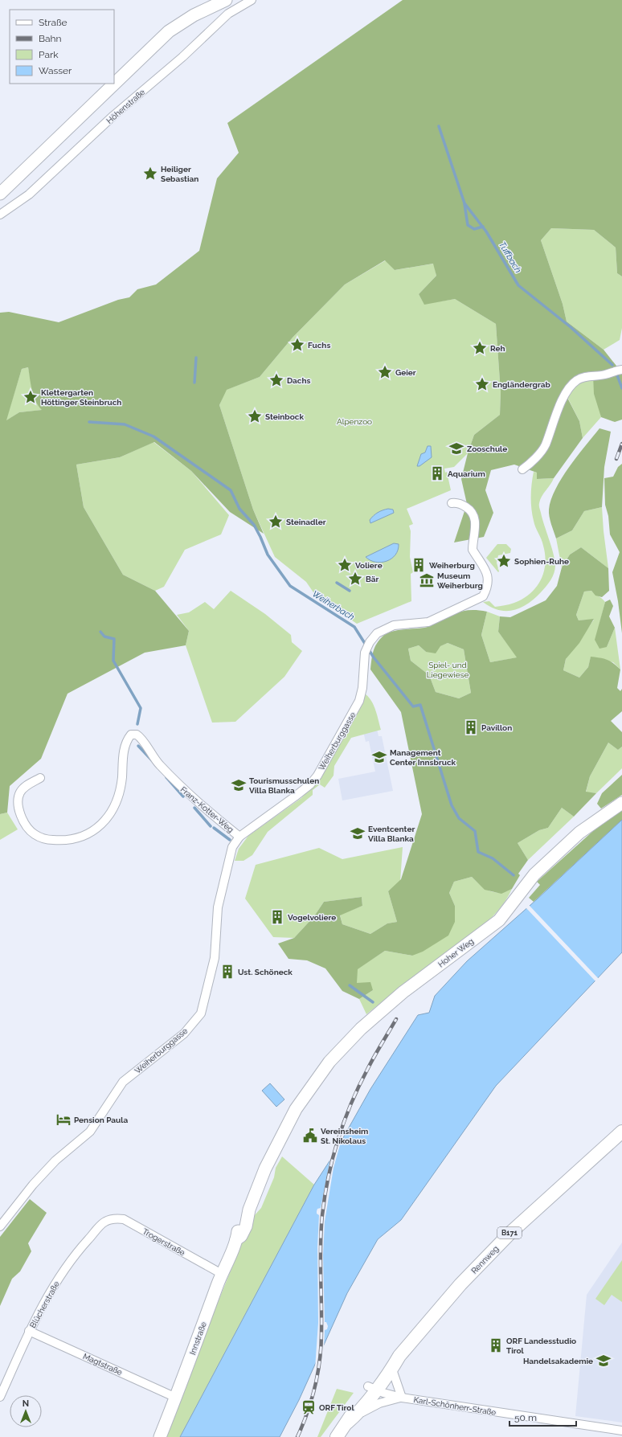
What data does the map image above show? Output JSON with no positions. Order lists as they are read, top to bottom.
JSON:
{
  "streets": {
    "main road": ["B171", "Rennweg"],
    "street": [
      "Höhenstraße",
      "Weiherburggasse",
      "Franz-Kotter-Weg",
      "Hoher Weg",
      "Trogerstraße",
      "Blücherstraße",
      "Innstraße",
      "Magtstraße",
      "Karl-Schönherr-Straße"
    ]
  },
  "crossings": [
    ["Weiherburggasse", "Franz-Kotter-Weg"],
    ["Hoher Weg", "Innstraße"],
    ["Trogerstraße", "Blücherstraße"],
    ["Trogerstraße", "Innstraße"],
    ["Rennweg", "Karl-Schönherr-Straße"],
    ["Blücherstraße", "Magtstraße"],
    ["Innstraße", "Magtstraße"]
  ],
  "water": ["Tuffbach", "Weiherbach"],
  "parks": ["Alpenzoo", "Spiel- und Liegewiese"],
  "places": {
    "place": [
      "Heiliger Sebastian",
      "Fuchs",
      "Reh",
      "Geier",
      "Dachs",
      "Engländergrab",
      "Klettergarten Höttinger Steinbruch",
      "Steinbock",
      "Steinadler",
      "Sophien-Ruhe",
      "Voliere",
      "Bär"
    ],
    "school or university": [
      "Zooschule",
      "Management Center Innsbruck",
      "Tourismusschulen Villa Blanka",
      "Eventcenter Villa Blanka",
      "Handelsakademie"
    ],
    "building": [
      "Aquarium",
      "Weiherburg",
      "Pavillon",
      "Vogelvoliere",
      "Ust. Schöneck",
      "ORF Landesstudio Tirol"
    ],
    "museum": ["Museum Weiherburg"],
    "hotel": ["Pension Paula"],
    "public building": ["Vereinsheim St. Nikolaus"],
    "station": ["ORF Tirol"]
  },
  "legend": [
    "Straße",
    "Bahn",
    "Park",
    "Wasser"
  ],
  "scale_bar": "50 m",
  "north": "top"
}
